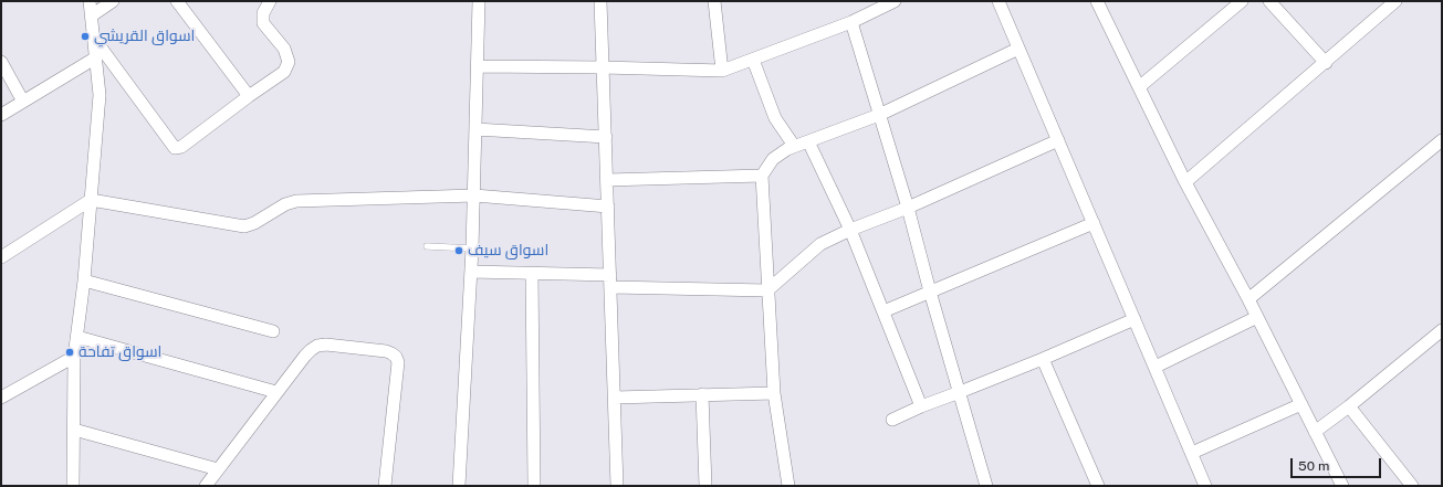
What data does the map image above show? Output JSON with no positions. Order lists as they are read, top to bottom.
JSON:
{
  "places": ["اسواق القريشي", "اسواق سيف", "اسواق تفاحة"],
  "scale_bar": "50 m"
}
